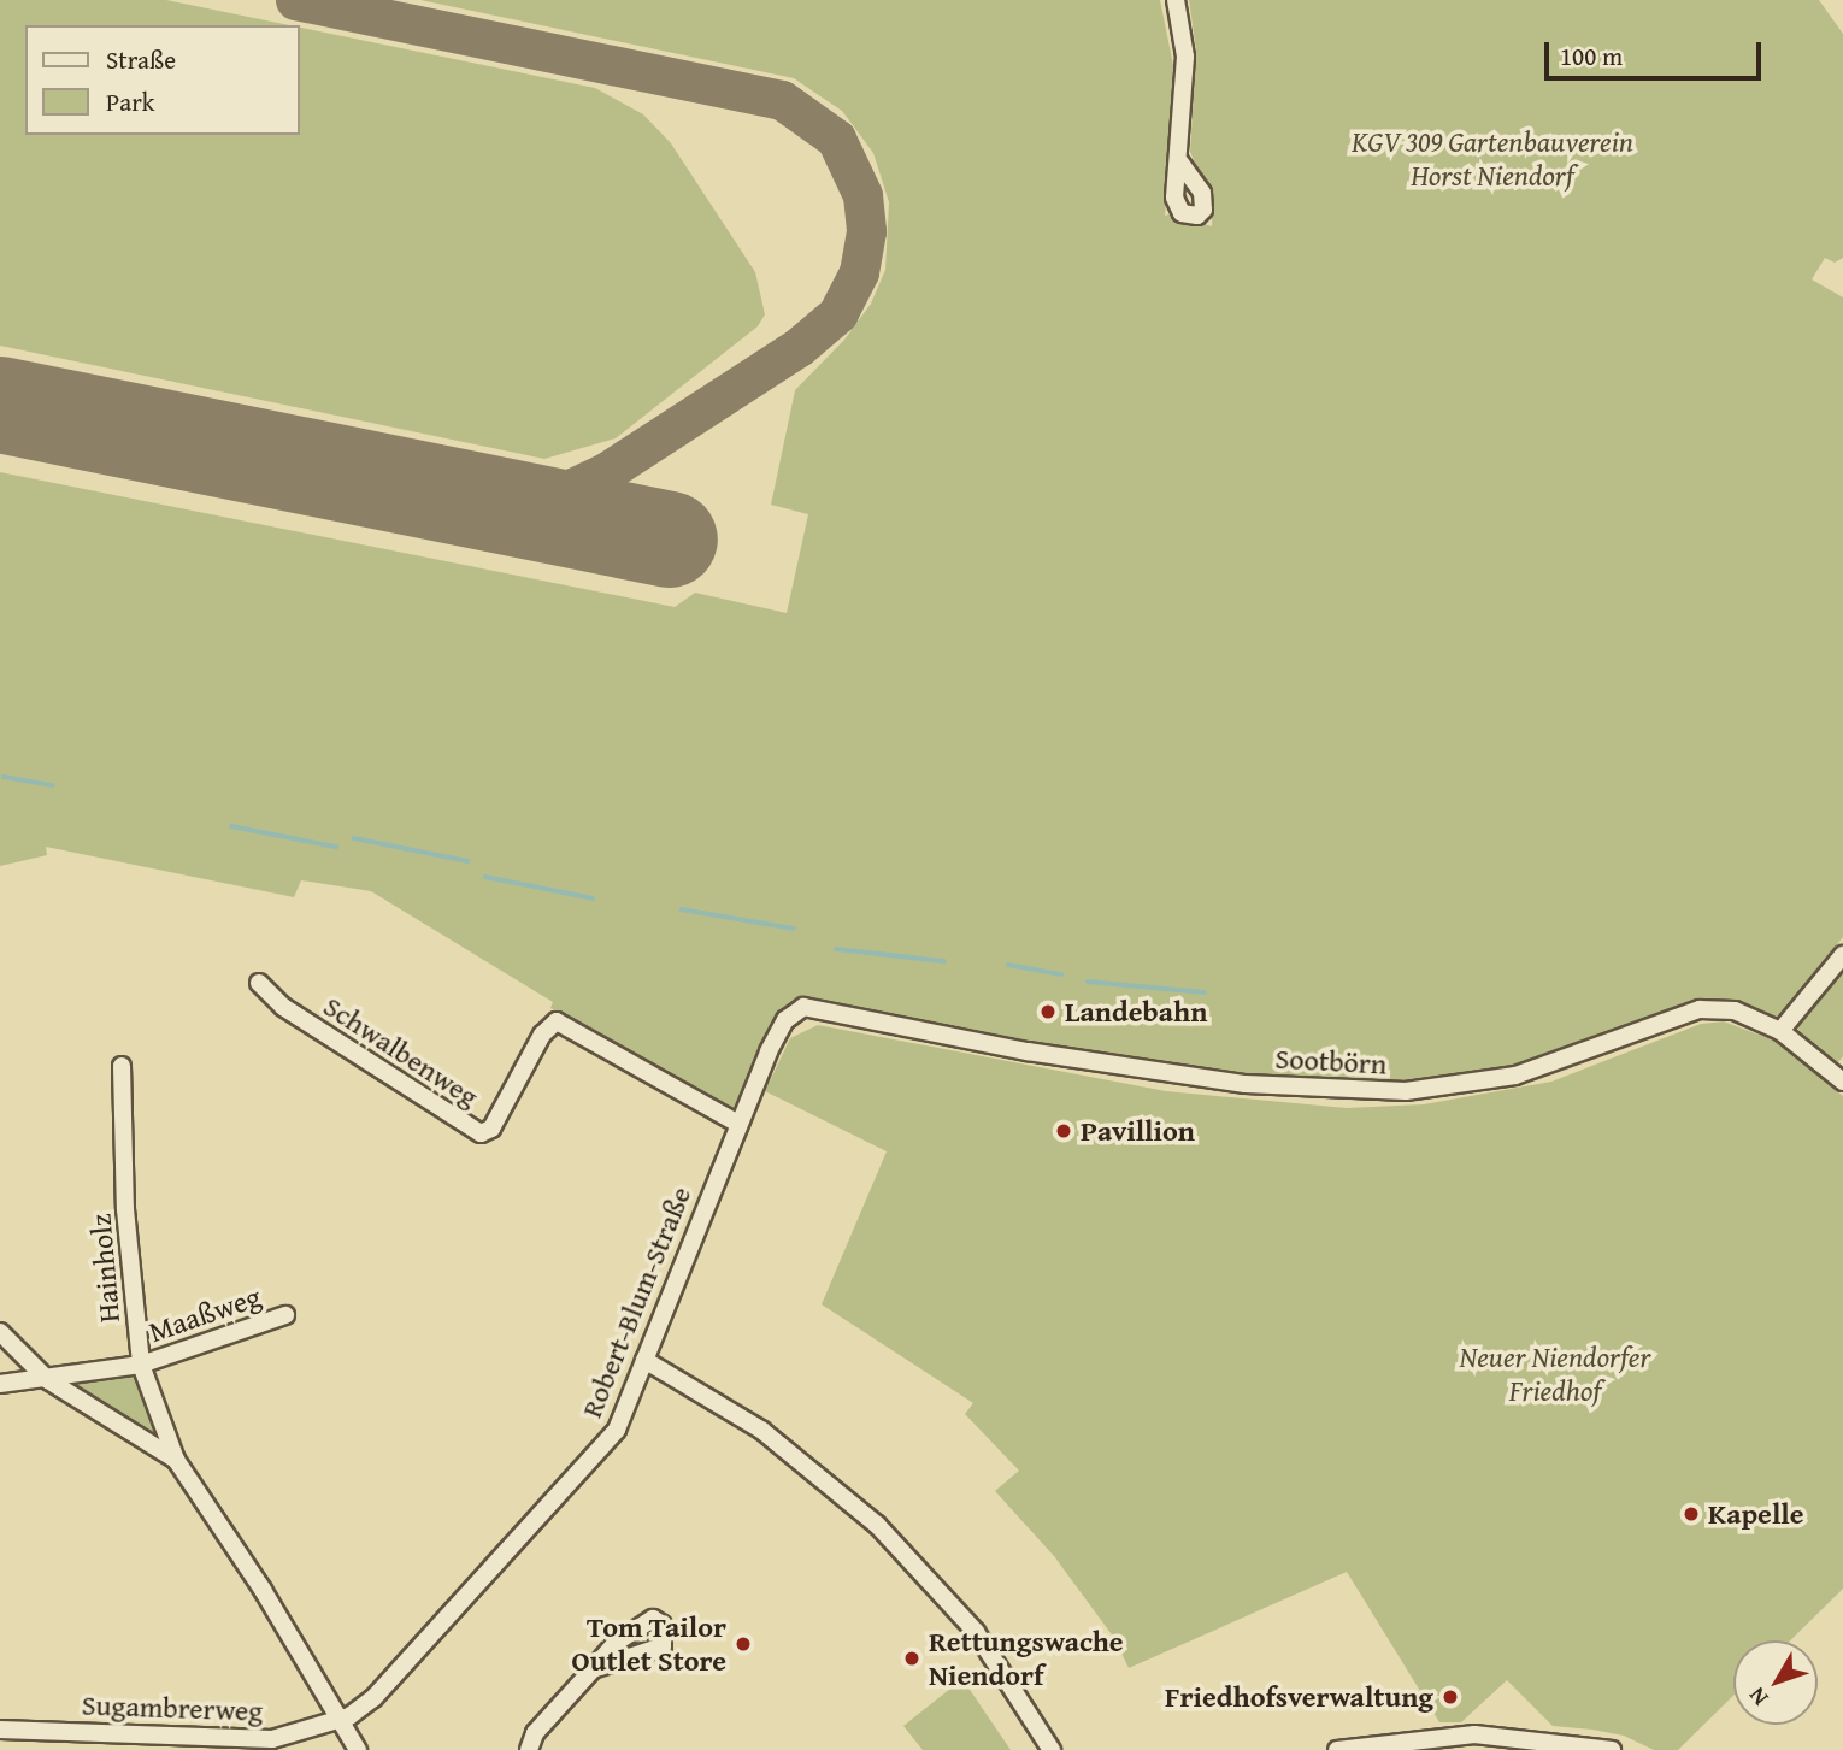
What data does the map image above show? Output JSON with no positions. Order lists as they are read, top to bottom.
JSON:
{
  "streets": {
    "street": [
      "Schwalbenweg",
      "Sootbörn",
      "Hainholz",
      "Robert-Blum-Straße",
      "Maaßweg",
      "Sugambrerweg"
    ]
  },
  "crossings": [
    ["Schwalbenweg", "Robert-Blum-Straße"],
    ["Sootbörn", "Robert-Blum-Straße"],
    ["Hainholz", "Robert-Blum-Straße"],
    ["Hainholz", "Maaßweg"],
    ["Hainholz", "Sugambrerweg"],
    ["Robert-Blum-Straße", "Sugambrerweg"]
  ],
  "parks": ["KGV 309 Gartenbauverein Horst Niendorf", "Neuer Niendorfer Friedhof"],
  "places": [
    "Landebahn",
    "Pavillion",
    "Kapelle",
    "Tom Tailor Outlet Store",
    "Rettungswache Niendorf",
    "Friedhofsverwaltung"
  ],
  "legend": ["Straße", "Park"],
  "scale_bar": "100 m",
  "north": "bottom left"
}
